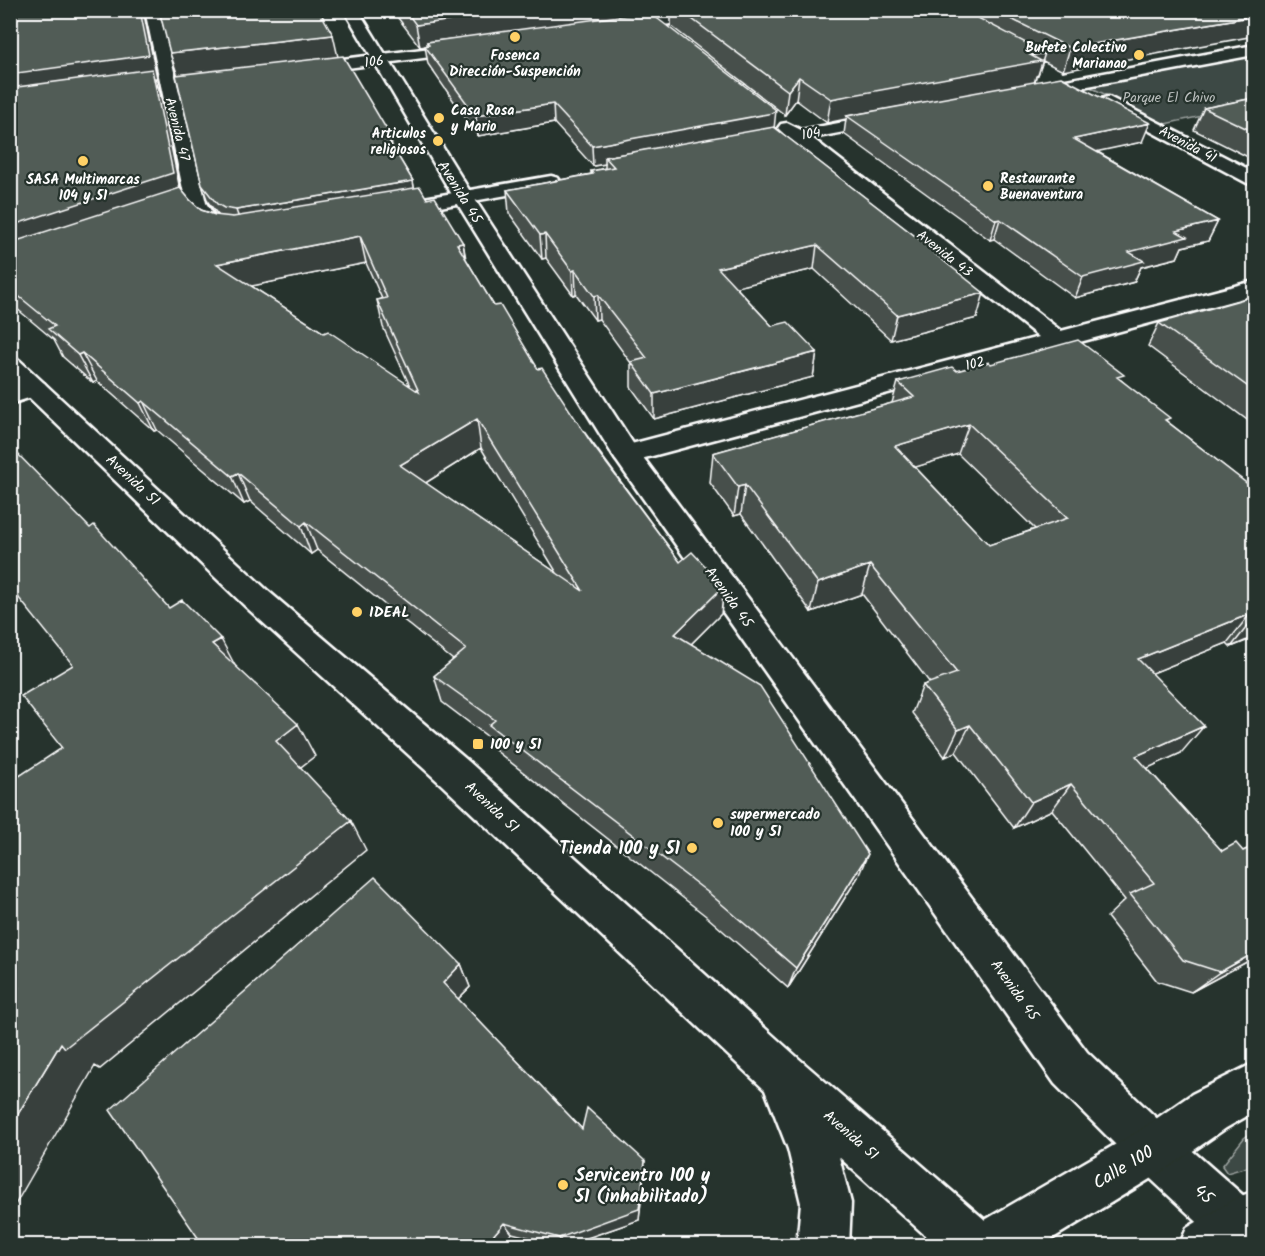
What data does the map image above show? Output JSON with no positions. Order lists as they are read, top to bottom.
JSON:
{
  "streets": {
    "street": [
      "106",
      "Avenida 47",
      "104",
      "Avenida 41",
      "Avenida 45",
      "Avenida 43",
      "102",
      "Avenida 51",
      "Calle 100",
      "45"
    ]
  },
  "crossings": [
    ["106", "Avenida 45"],
    ["104", "Avenida 43"],
    ["Avenida 45", "102"],
    ["Avenida 45", "Calle 100"],
    ["Avenida 45", "45"],
    ["Avenida 43", "102"],
    ["Calle 100", "45"]
  ],
  "parks": ["Parque El Chivo"],
  "places": {
    "other": [
      "Fosenca Dirección-Suspención",
      "Bufete Colectivo Marianao",
      "Casa Rosa y Mario",
      "Articulos religiosos",
      "SASA Multimarcas 104 y 51",
      "Restaurante Buenaventura",
      "IDEAL",
      "supermercado 100 y 51",
      "Tienda 100 y 51",
      "Servicentro 100 y 51 (inhabilitado)"
    ],
    "transit": ["100 y 51"]
  }
}
